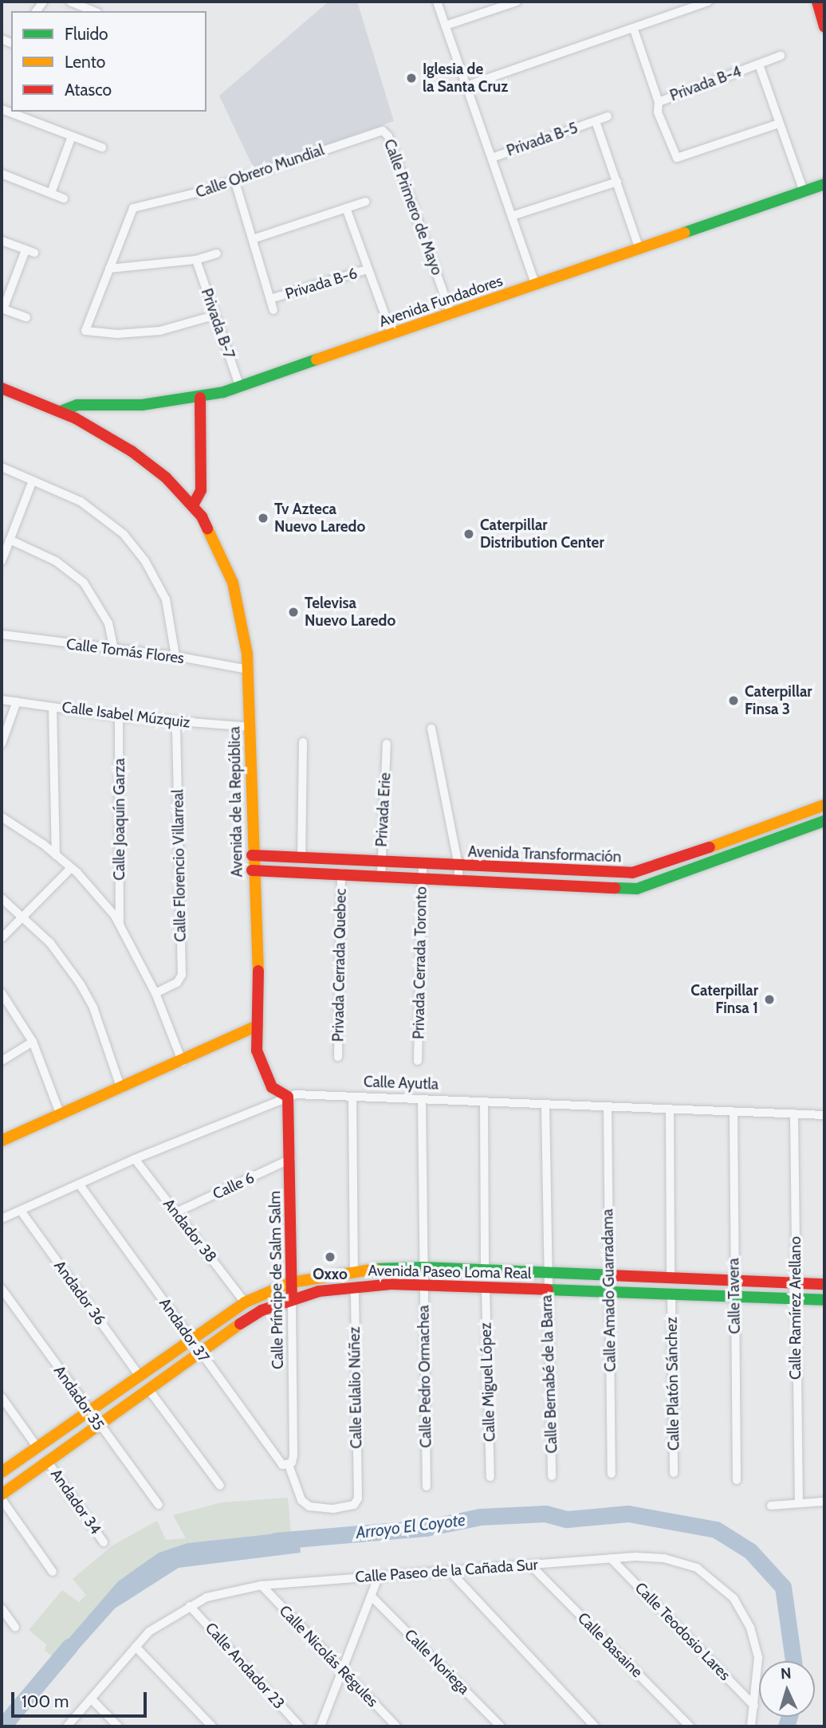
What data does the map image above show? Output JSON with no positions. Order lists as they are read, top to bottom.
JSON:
{
  "streets": {
    "street": [
      "Privada B-4",
      "Privada B-5",
      "Calle Obrero Mundial",
      "Calle Primero de Mayo",
      "Privada B-6",
      "Avenida Fundadores",
      "Privada B-7",
      "Calle Tomás Flores",
      "Calle Isabel Múzquiz",
      "Avenida de la República",
      "Privada Erie",
      "Calle Joaquín Garza",
      "Avenida Transformación",
      "Calle Florencio Villarreal",
      "Privada Cerrada Toronto",
      "Privada Cerrada Quebec",
      "Calle Ayutla",
      "Calle 6",
      "Andador 38",
      "Avenida Paseo Loma Real",
      "Calle Príncipe de Salm Salm",
      "Calle Amado Guarradama",
      "Andador 36",
      "Calle Tavera",
      "Calle Ramírez Arellano",
      "Andador 37",
      "Calle Bernabé de la Barra",
      "Calle Pedro Ormachea",
      "Calle Miguel López",
      "Calle Platón Sánchez",
      "Calle Eulalio Núñez",
      "Andador 35",
      "Andador 34",
      "Calle Paseo de la Cañada Sur",
      "Calle Teodosio Lares",
      "Calle Basaine",
      "Calle Nicolás Régules",
      "Calle Noriega",
      "Calle Andador 23"
    ]
  },
  "crossings": [
    ["Privada B-4", "Avenida Fundadores"],
    ["Privada B-5", "Avenida Fundadores"],
    ["Calle Obrero Mundial", "Calle Primero de Mayo"],
    ["Calle Obrero Mundial", "Privada B-6"],
    ["Calle Primero de Mayo", "Avenida Fundadores"],
    ["Privada B-6", "Avenida Fundadores"],
    ["Avenida Fundadores", "Privada B-7"],
    ["Avenida Fundadores", "Avenida de la República"],
    ["Calle Tomás Flores", "Avenida de la República"],
    ["Calle Isabel Múzquiz", "Avenida de la República"],
    ["Calle Isabel Múzquiz", "Calle Joaquín Garza"],
    ["Calle Isabel Múzquiz", "Calle Florencio Villarreal"],
    ["Avenida de la República", "Avenida Transformación"],
    ["Avenida de la República", "Calle Ayutla"],
    ["Avenida de la República", "Calle Príncipe de Salm Salm"],
    ["Privada Erie", "Avenida Transformación"],
    ["Avenida Transformación", "Privada Cerrada Toronto"],
    ["Avenida Transformación", "Privada Cerrada Quebec"],
    ["Calle Ayutla", "Andador 38"],
    ["Calle Ayutla", "Calle Príncipe de Salm Salm"],
    ["Calle Ayutla", "Calle Amado Guarradama"],
    ["Calle Ayutla", "Andador 36"],
    ["Calle Ayutla", "Calle Tavera"],
    ["Calle Ayutla", "Calle Ramírez Arellano"],
    ["Calle Ayutla", "Andador 37"],
    ["Calle Ayutla", "Calle Bernabé de la Barra"],
    ["Calle Ayutla", "Calle Pedro Ormachea"],
    ["Calle 6", "Andador 38"],
    ["Calle 6", "Calle Príncipe de Salm Salm"],
    ["Andador 38", "Avenida Paseo Loma Real"],
    ["Avenida Paseo Loma Real", "Calle Príncipe de Salm Salm"],
    ["Avenida Paseo Loma Real", "Calle Amado Guarradama"],
    ["Avenida Paseo Loma Real", "Andador 36"],
    ["Avenida Paseo Loma Real", "Calle Tavera"],
    ["Avenida Paseo Loma Real", "Calle Ramírez Arellano"],
    ["Avenida Paseo Loma Real", "Andador 37"],
    ["Avenida Paseo Loma Real", "Calle Bernabé de la Barra"],
    ["Avenida Paseo Loma Real", "Calle Pedro Ormachea"],
    ["Avenida Paseo Loma Real", "Calle Miguel López"],
    ["Avenida Paseo Loma Real", "Calle Platón Sánchez"],
    ["Avenida Paseo Loma Real", "Calle Eulalio Núñez"],
    ["Avenida Paseo Loma Real", "Andador 35"],
    ["Avenida Paseo Loma Real", "Andador 34"],
    ["Calle Príncipe de Salm Salm", "Andador 37"],
    ["Calle Príncipe de Salm Salm", "Calle Eulalio Núñez"],
    ["Andador 37", "Calle Eulalio Núñez"],
    ["Calle Paseo de la Cañada Sur", "Calle Teodosio Lares"],
    ["Calle Paseo de la Cañada Sur", "Calle Basaine"],
    ["Calle Paseo de la Cañada Sur", "Calle Nicolás Régules"],
    ["Calle Paseo de la Cañada Sur", "Calle Andador 23"]
  ],
  "water": ["Arroyo El Coyote"],
  "places": [
    "Iglesia de la Santa Cruz",
    "Tv Azteca Nuevo Laredo",
    "Caterpillar Distribution Center",
    "Televisa Nuevo Laredo",
    "Caterpillar Finsa 3",
    "Caterpillar Finsa 1",
    "Oxxo"
  ],
  "legend": ["Fluido", "Lento", "Atasco"],
  "scale_bar": "100 m",
  "north": "top"
}
